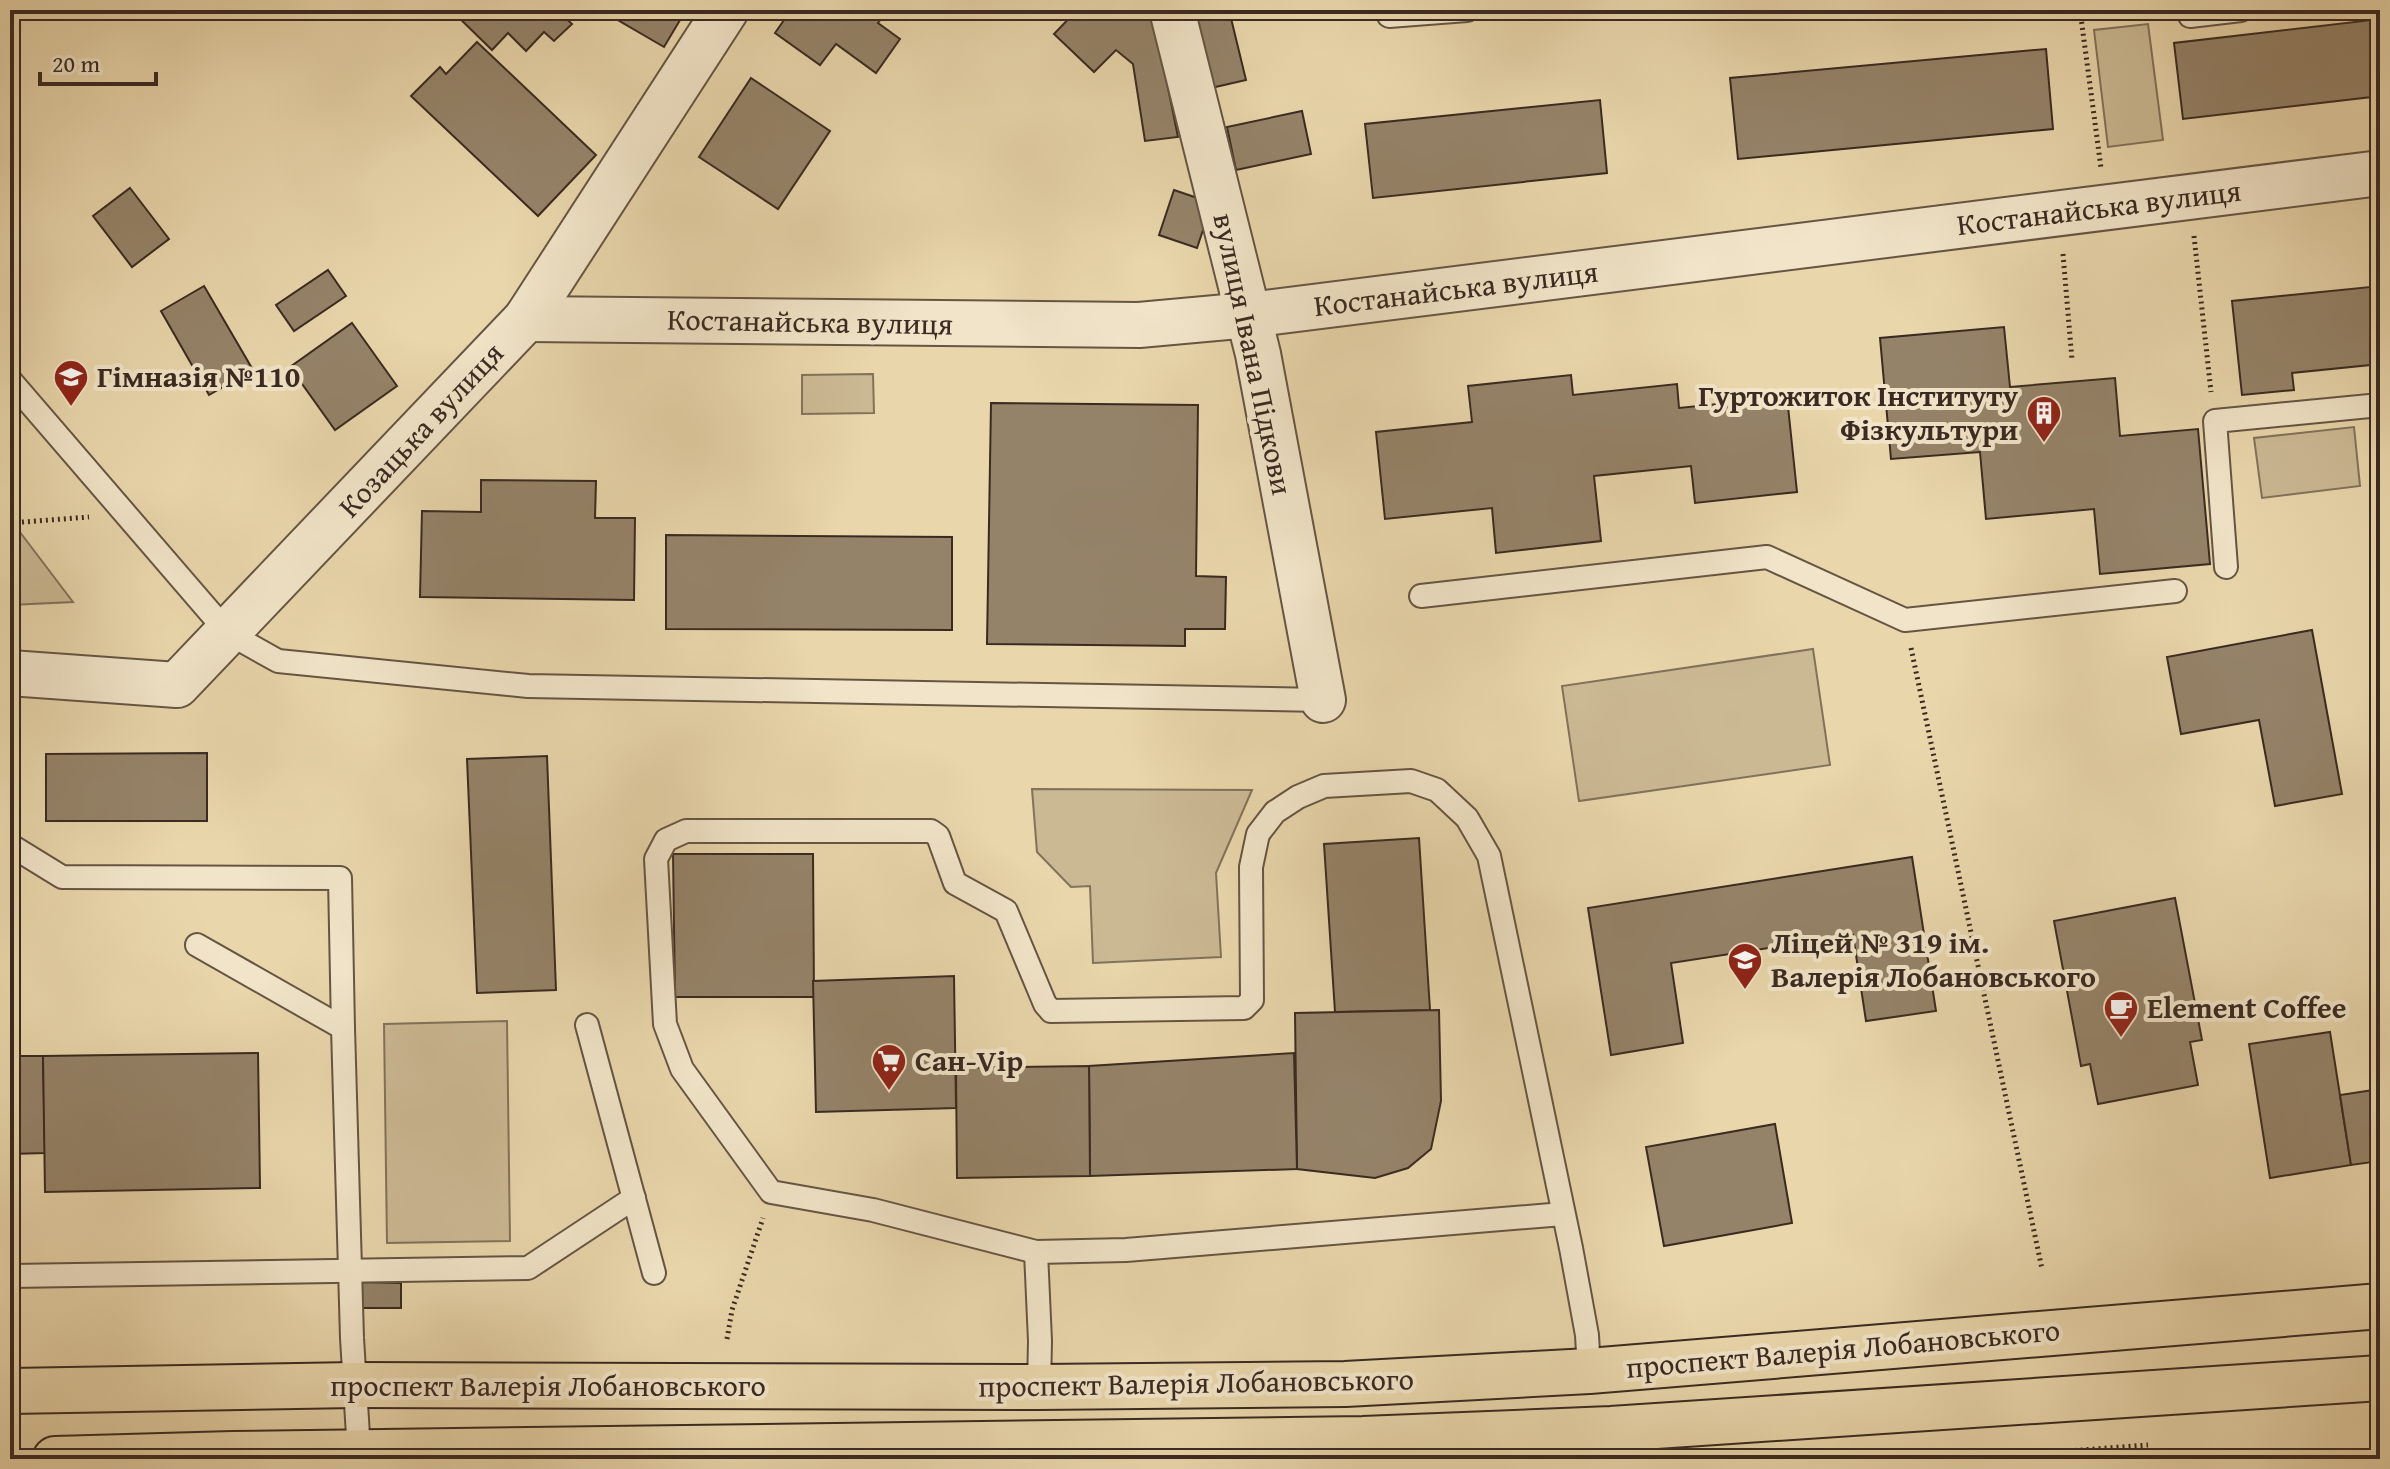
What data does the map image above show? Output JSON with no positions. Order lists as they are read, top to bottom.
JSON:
{
  "streets": {
    "main road": ["проспект Валерія Лобановського"],
    "street": ["Костанайська вулиця", "вулиця Івана Підкови", "Козацька вулиця"]
  },
  "crossings": [
    ["Костанайська вулиця", "вулиця Івана Підкови"],
    ["Костанайська вулиця", "Козацька вулиця"]
  ],
  "places": {
    "school or university": ["Гімназія №110", "Ліцей № 319 ім. Валерія Лобановського"],
    "building": ["Гуртожиток Інституту Фізкультури"],
    "cafe": ["Element Coffee"],
    "supermarket": ["Сан-Vip"]
  },
  "scale_bar": "20 m"
}
